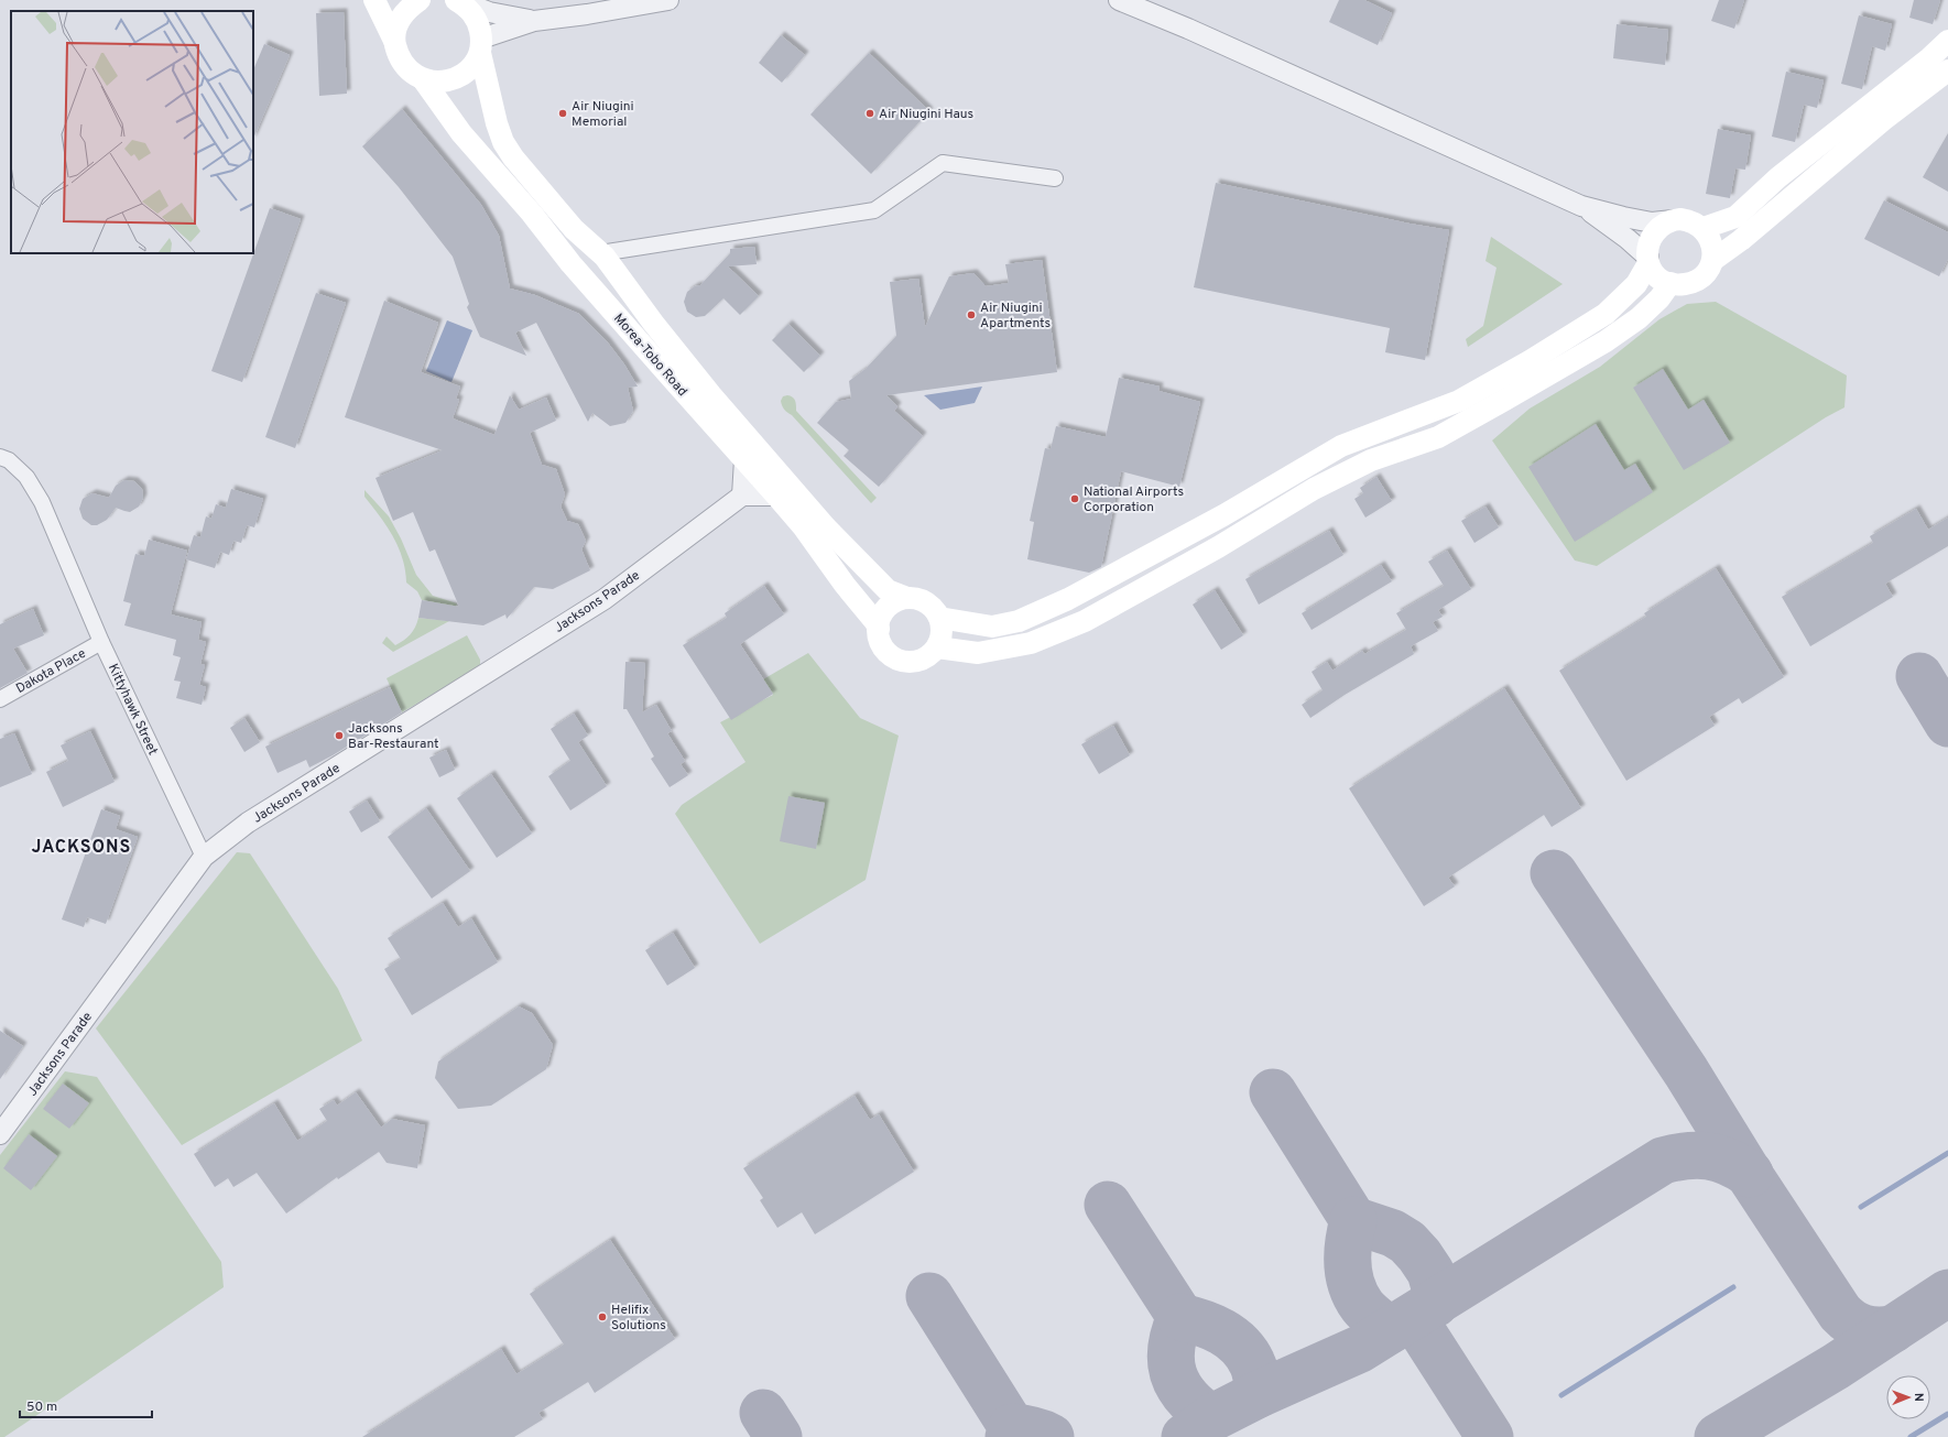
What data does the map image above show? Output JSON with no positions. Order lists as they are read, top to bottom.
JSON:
{
  "streets": {
    "main road": ["Morea-Tobo Road"],
    "street": ["Jacksons Parade", "Dakota Place", "Kittyhawk Street"]
  },
  "crossings": [
    ["Jacksons Parade", "Kittyhawk Street"],
    ["Dakota Place", "Kittyhawk Street"]
  ],
  "districts": ["JACKSONS"],
  "places": [
    "Air Niugini Memorial",
    "Air Niugini Haus",
    "Air Niugini Apartments",
    "National Airports Corporation",
    "Jacksons Bar-Restaurant",
    "Helifix Solutions"
  ],
  "scale_bar": "50 m",
  "north": "right"
}
